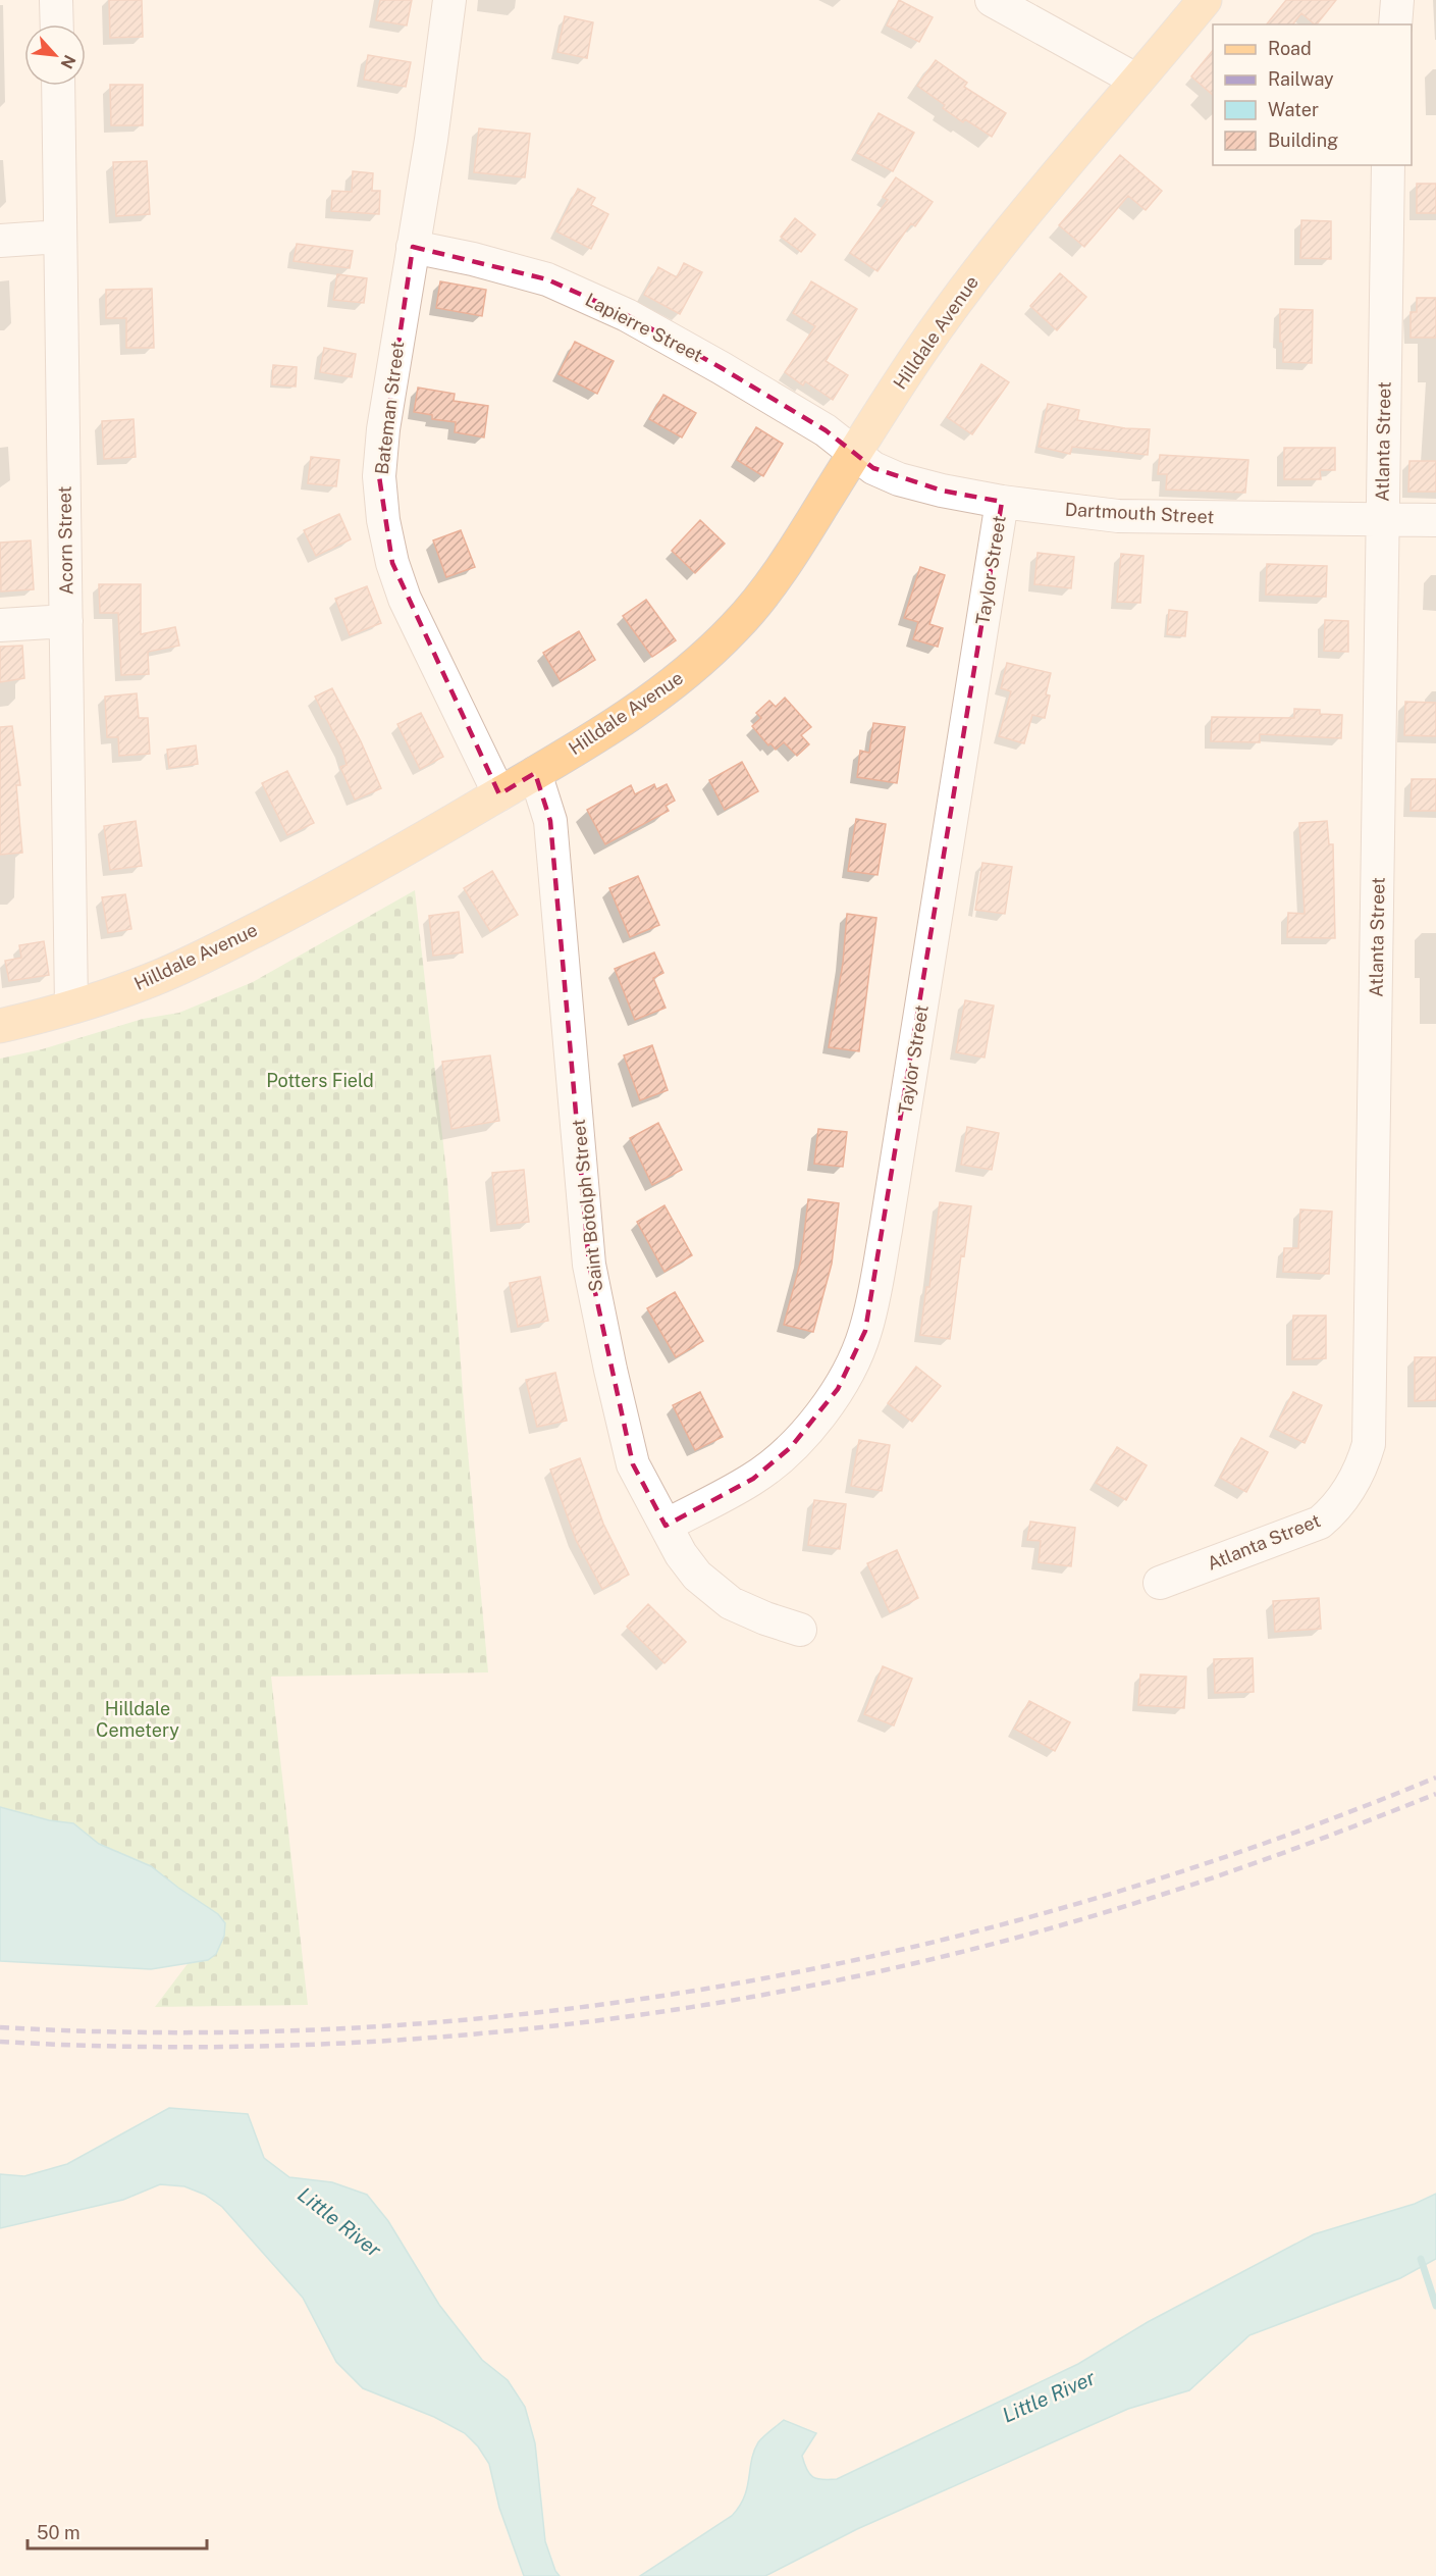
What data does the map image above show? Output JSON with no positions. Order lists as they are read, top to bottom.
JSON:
{
  "streets": {
    "main road": ["Hilldale Avenue"],
    "street": [
      "Lapierre Street",
      "Bateman Street",
      "Atlanta Street",
      "Dartmouth Street",
      "Acorn Street",
      "Taylor Street",
      "Saint Botolph Street"
    ]
  },
  "crossings": [
    ["Lapierre Street", "Hilldale Avenue"],
    ["Lapierre Street", "Bateman Street"],
    ["Lapierre Street", "Dartmouth Street"],
    ["Hilldale Avenue", "Bateman Street"],
    ["Hilldale Avenue", "Dartmouth Street"],
    ["Hilldale Avenue", "Acorn Street"],
    ["Hilldale Avenue", "Saint Botolph Street"],
    ["Atlanta Street", "Dartmouth Street"],
    ["Dartmouth Street", "Taylor Street"],
    ["Taylor Street", "Saint Botolph Street"]
  ],
  "water": ["Little River"],
  "parks": ["Potters Field", "Hilldale Cemetery"],
  "legend": [
    "Road",
    "Railway",
    "Water",
    "Building"
  ],
  "scale_bar": "50 m",
  "north": "bottom right"
}
